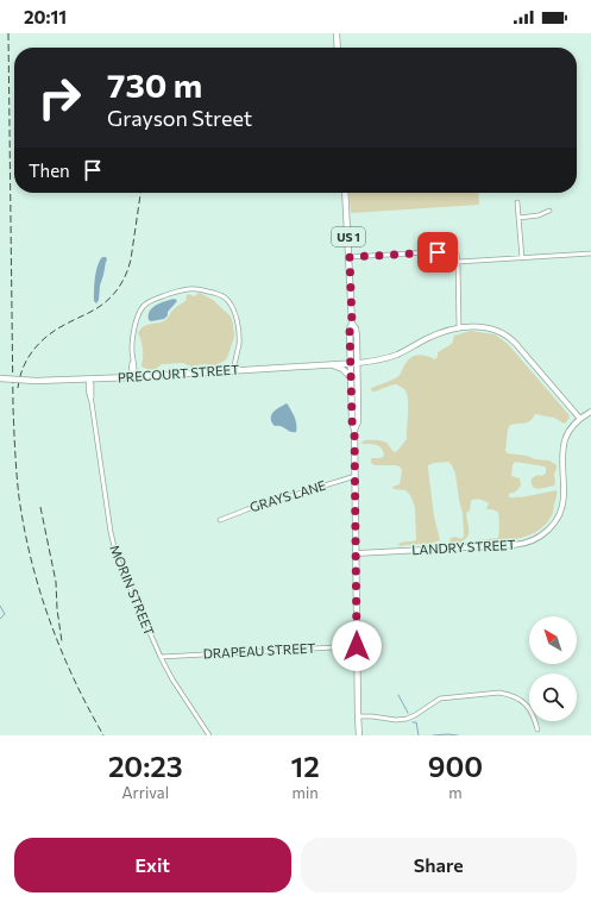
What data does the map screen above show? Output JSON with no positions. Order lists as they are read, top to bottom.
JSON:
{
  "streets": {
    "main road": ["US 1", "PRECOURT STREET"],
    "street": [
      "GRAYS LANE",
      "LANDRY STREET",
      "MORIN STREET",
      "DRAPEAU STREET"
    ]
  },
  "crossings": [
    ["US 1", "PRECOURT STREET"],
    ["US 1", "GRAYS LANE"],
    ["US 1", "LANDRY STREET"],
    ["US 1", "DRAPEAU STREET"],
    ["PRECOURT STREET", "MORIN STREET"],
    ["MORIN STREET", "DRAPEAU STREET"]
  ],
  "north": "top left",
  "page": {
    "status": "20:11",
    "turn": ["730 m", "Grayson Street"],
    "then": "Then",
    "eta": [
      "20:23",
      "Arrival",
      "12",
      "min",
      "900",
      "m"
    ],
    "buttons": ["Exit", "Share"]
  }
}
